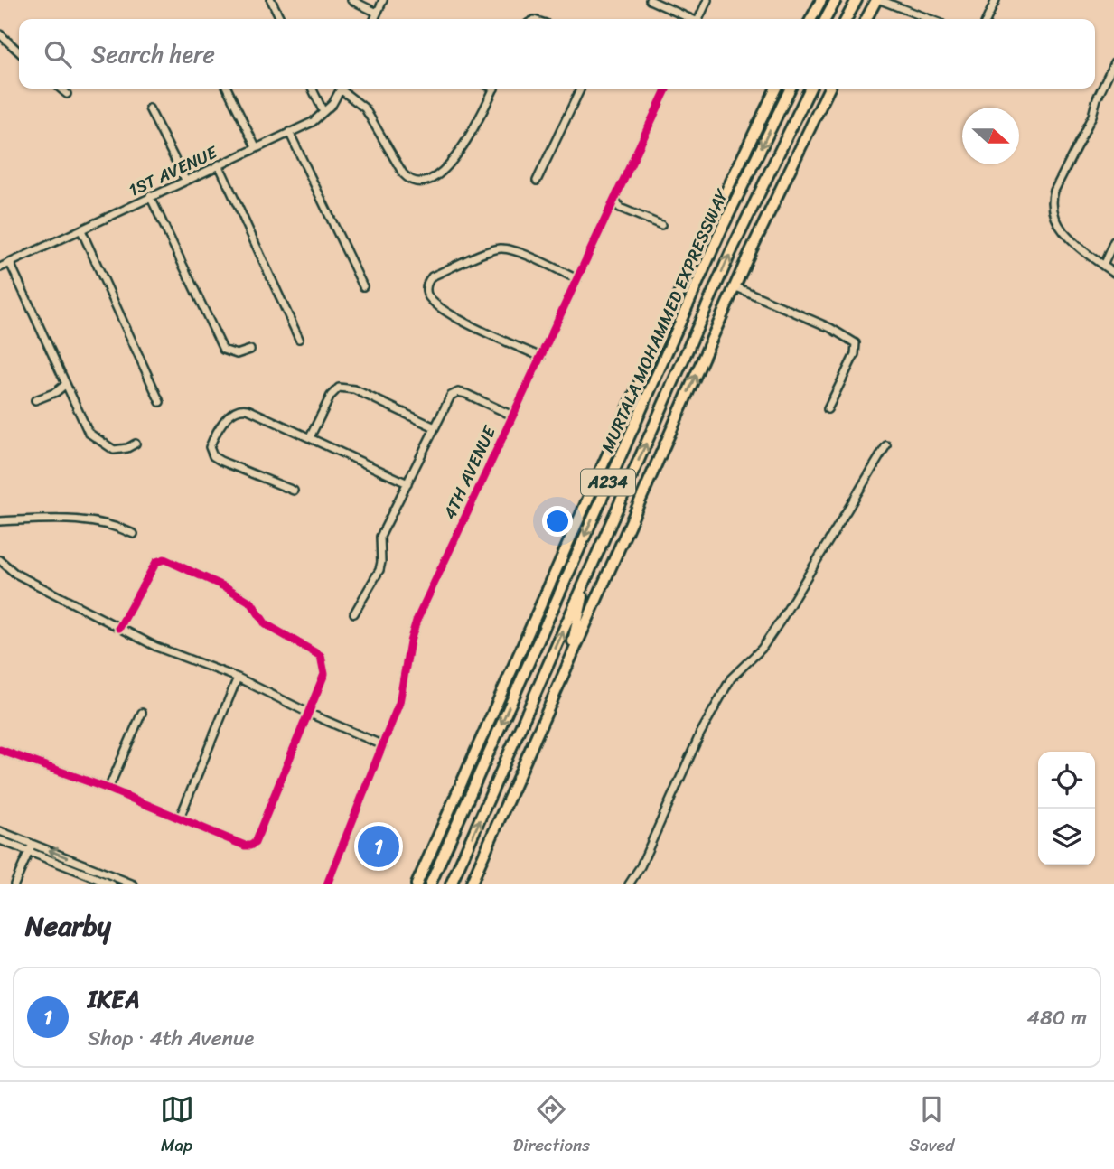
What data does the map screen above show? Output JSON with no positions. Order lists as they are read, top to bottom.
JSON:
{
  "streets": {
    "highway": ["MURTALA MOHAMMED EXPRESSWAY", "A234"],
    "street": ["1ST AVENUE", "4TH AVENUE"]
  },
  "north": "right",
  "page": {
    "search": "Search here",
    "pins": "1",
    "heading": "Nearby",
    "list": [
      {
        "mark": "1",
        "name": "IKEA",
        "note": "Shop · 4th Avenue",
        "value": "480 m"
      }
    ],
    "nav": ["Map", "Directions", "Saved"]
  }
}
